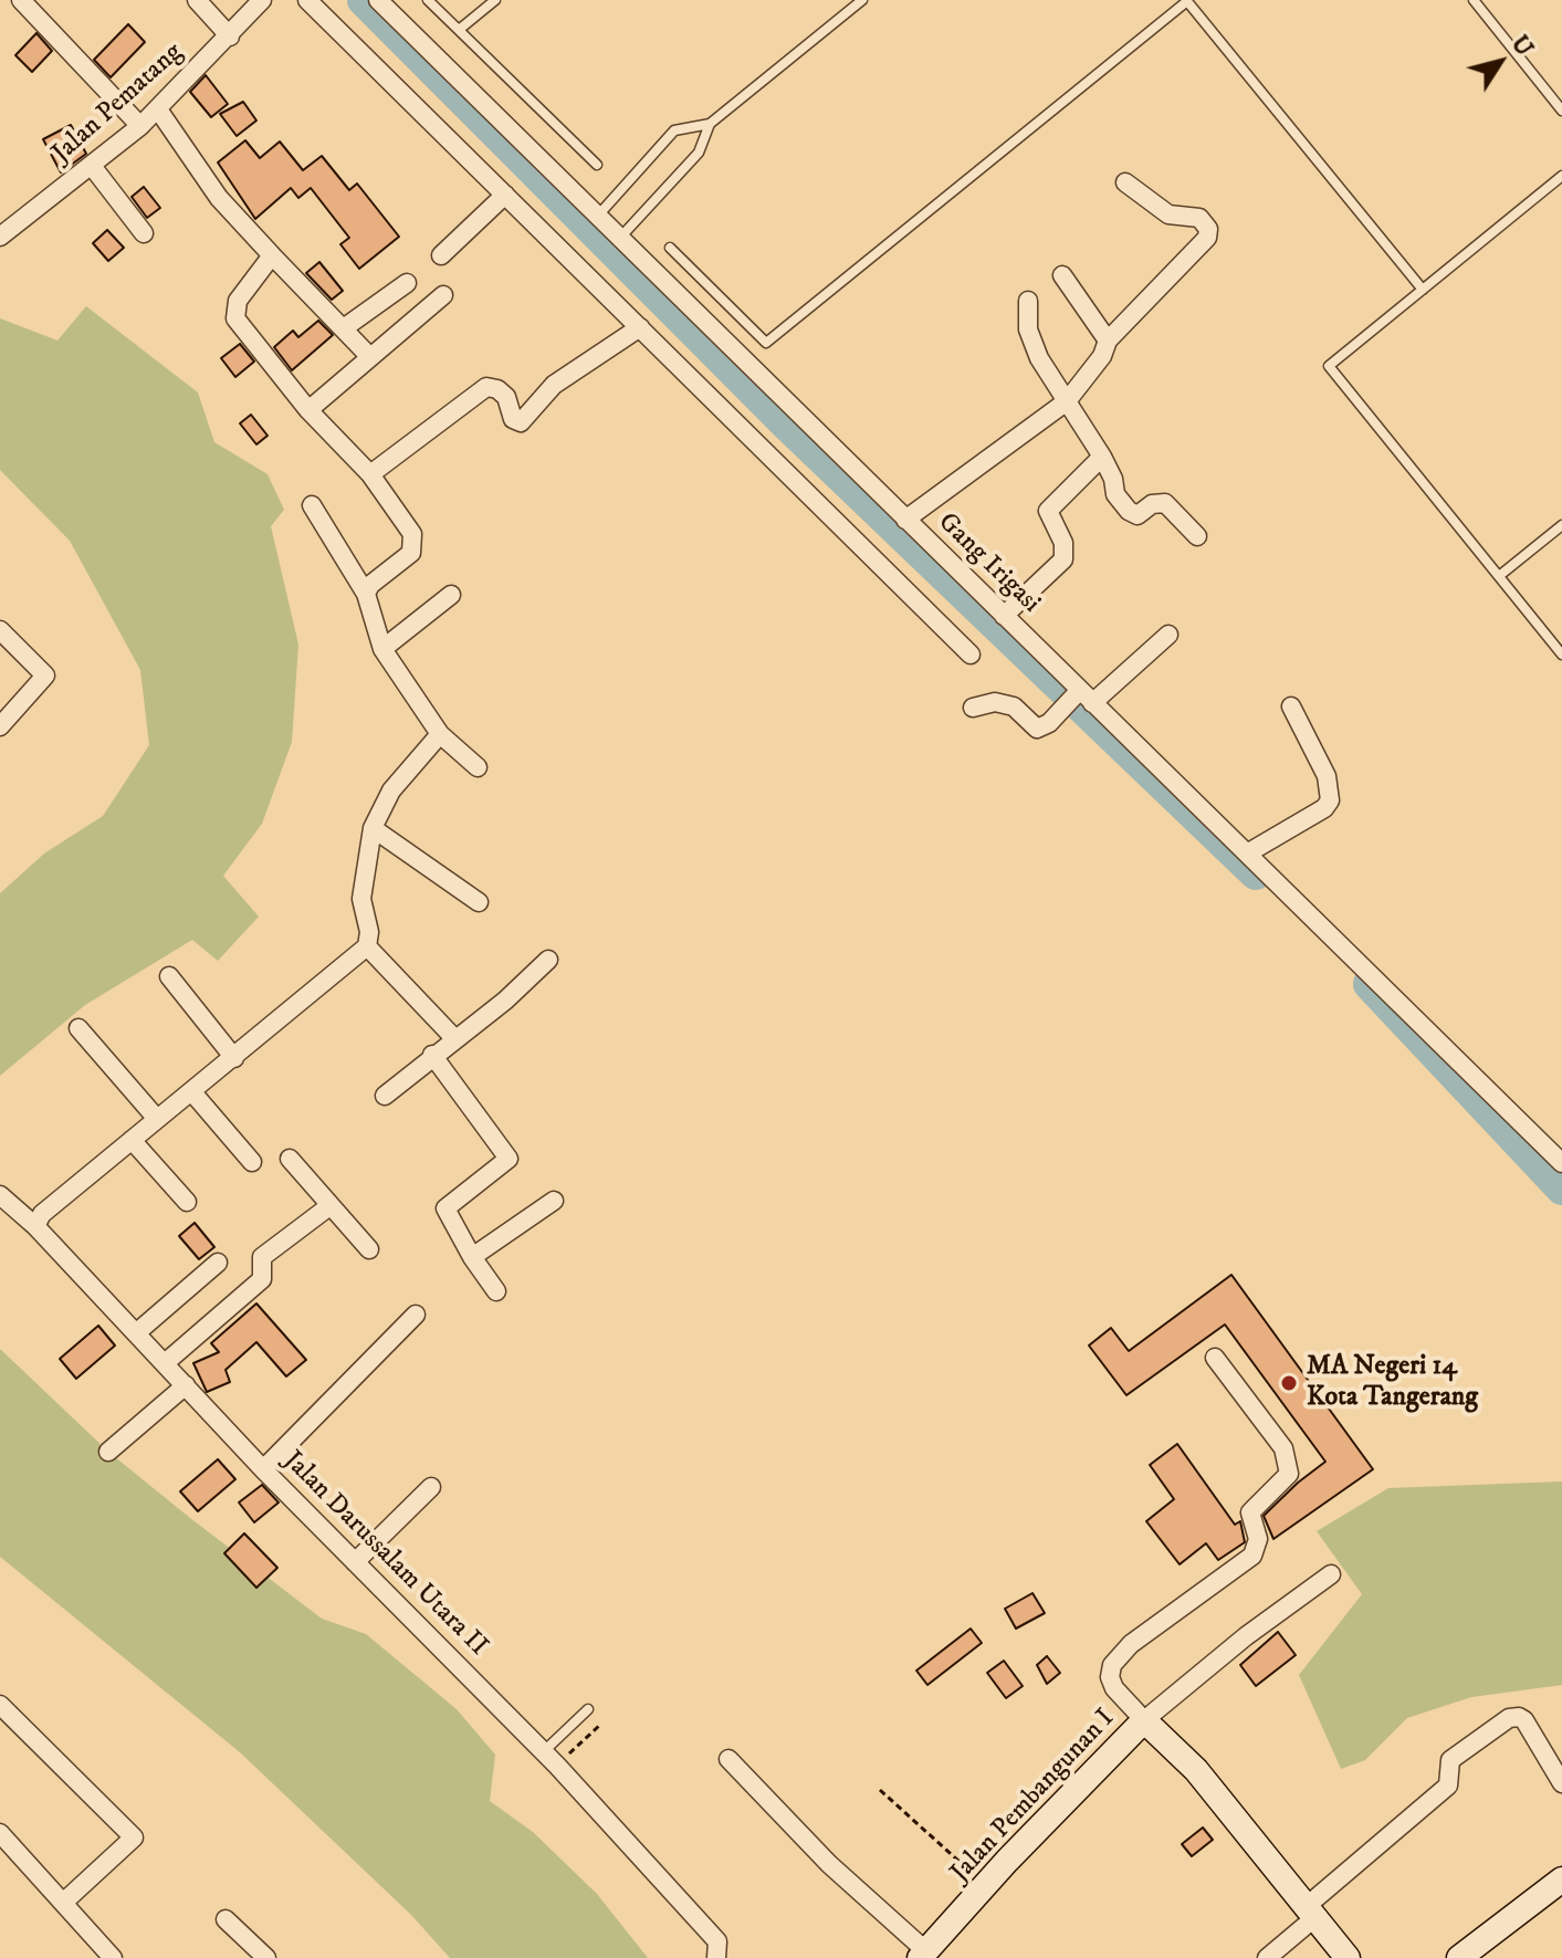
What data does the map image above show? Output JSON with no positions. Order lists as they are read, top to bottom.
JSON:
{
  "streets": {
    "street": [
      "Jalan Pematang",
      "Gang Irigasi",
      "Jalan Darussalam Utara II",
      "Jalan Pembangunan I"
    ]
  },
  "places": ["MA Negeri 14 Kota Tangerang"],
  "north": "top right"
}
